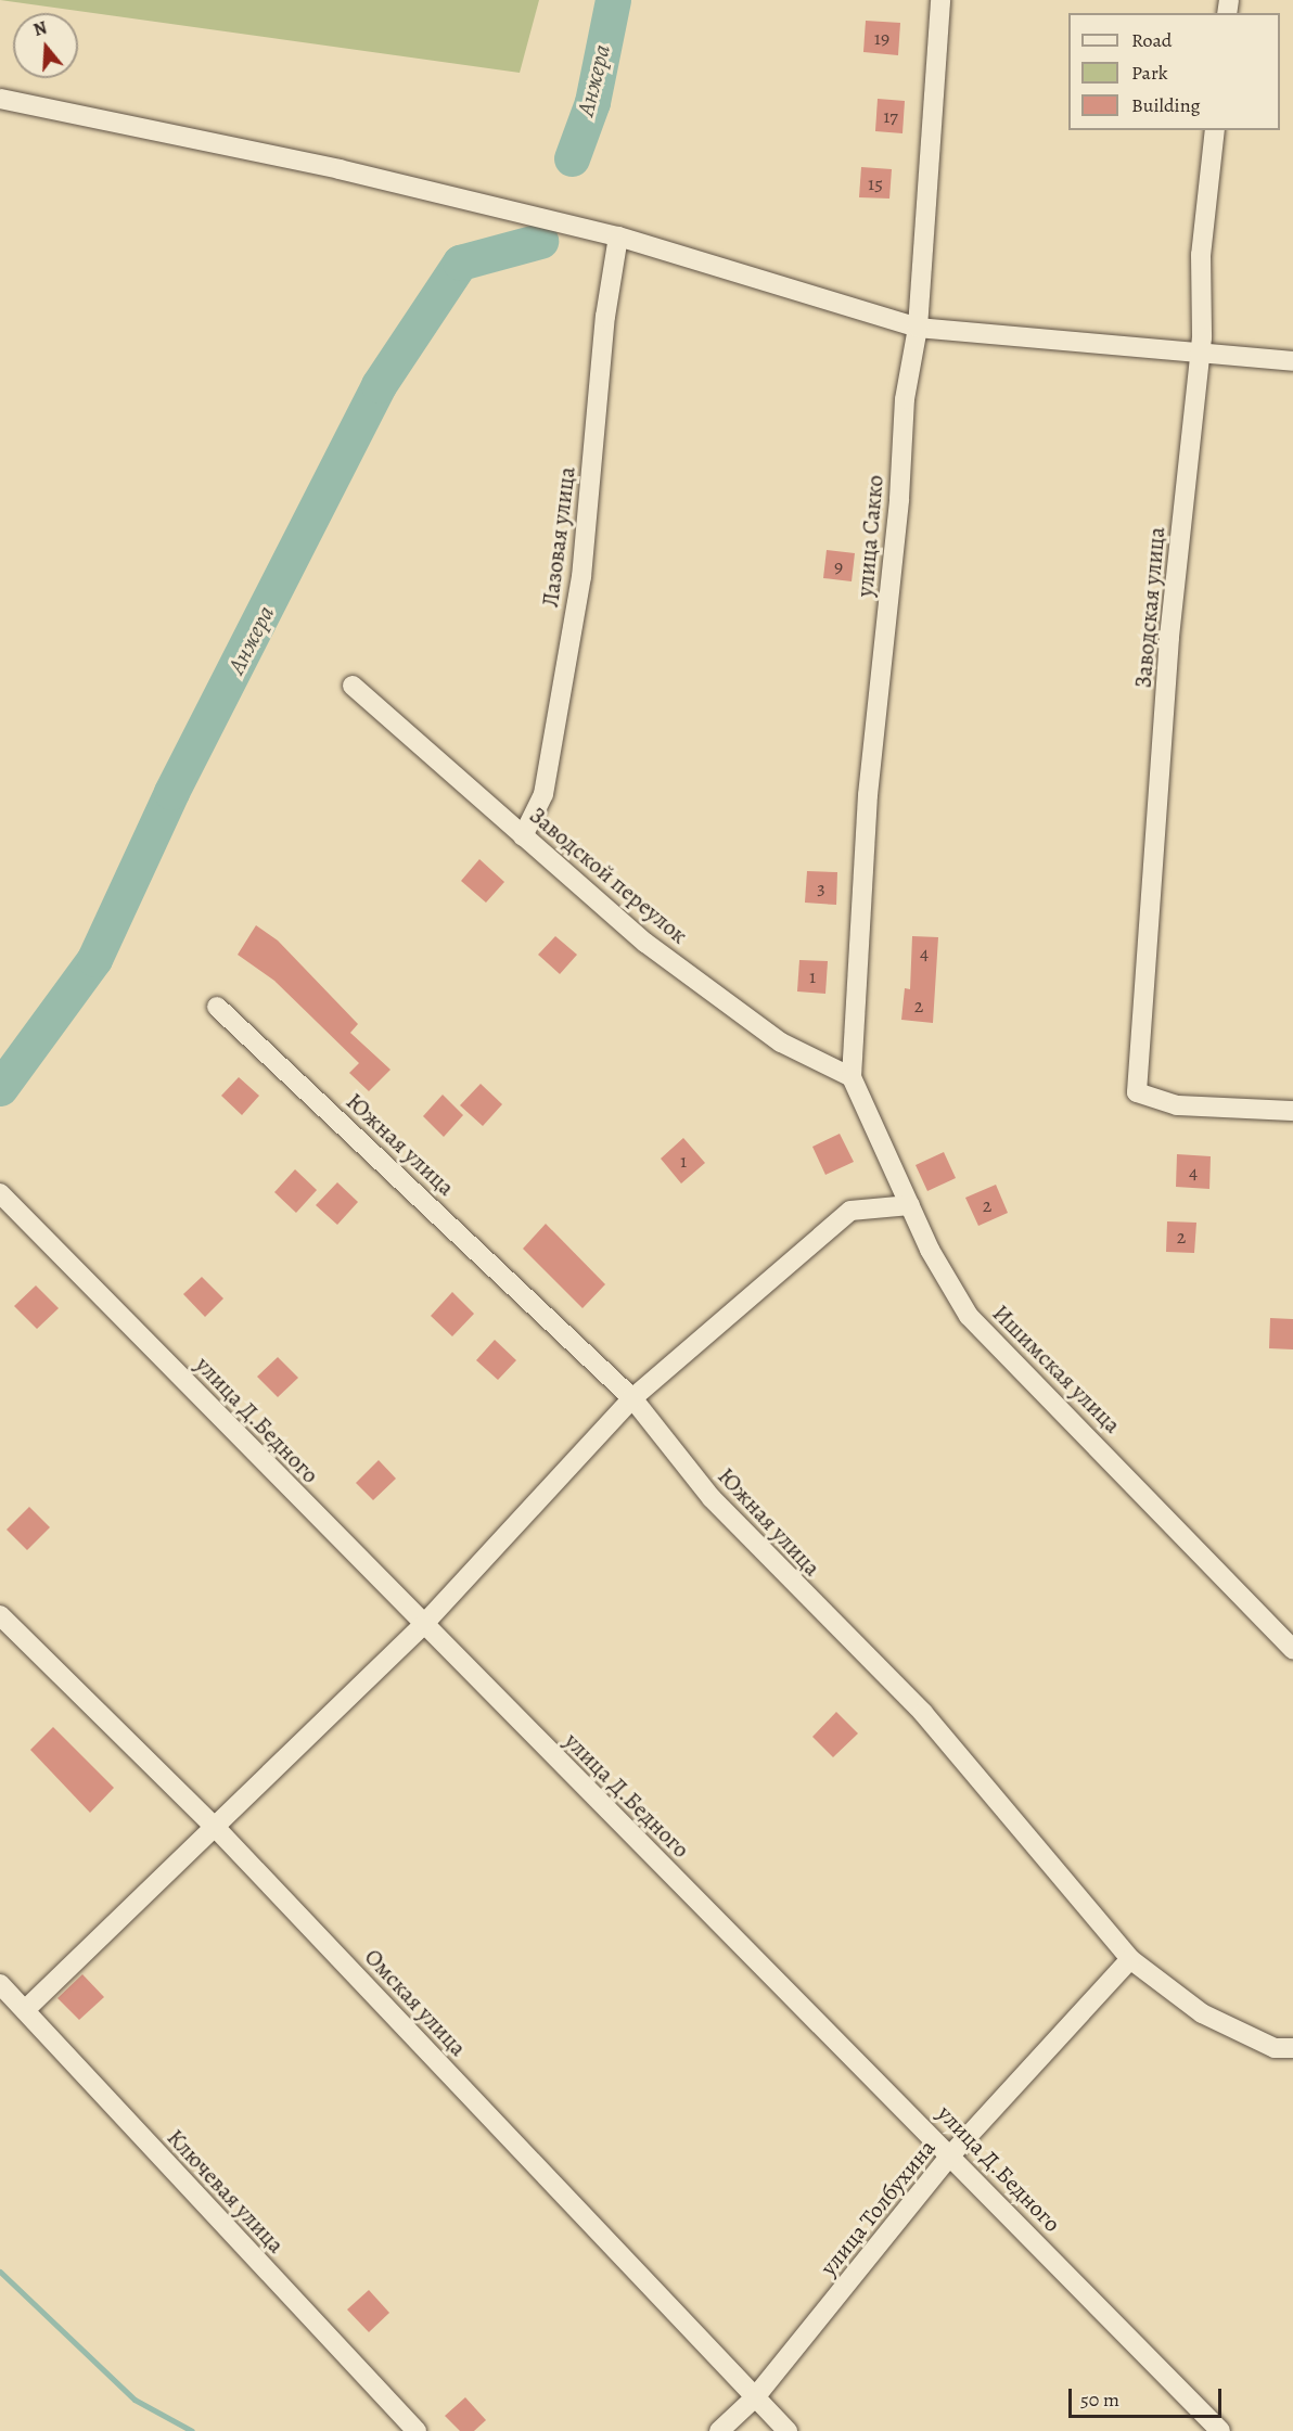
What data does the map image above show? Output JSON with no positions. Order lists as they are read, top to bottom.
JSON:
{
  "streets": {
    "street": [
      "улица Сакко",
      "Лазовая улица",
      "Заводская улица",
      "Заводской переулок",
      "Южная улица",
      "Ишимская улица",
      "улица Д.Бедного",
      "Омская улица",
      "Ключевая улица",
      "улица Толбухина"
    ]
  },
  "crossings": [
    ["улица Сакко", "Заводской переулок"],
    ["улица Сакко", "Ишимская улица"],
    ["Лазовая улица", "Заводской переулок"],
    ["Заводской переулок", "Ишимская улица"],
    ["Южная улица", "улица Толбухина"],
    ["улица Д.Бедного", "улица Толбухина"],
    ["Омская улица", "улица Толбухина"]
  ],
  "water": ["Анжера"],
  "house_numbers": [
    "19",
    "17",
    "15",
    "9",
    "3",
    "4",
    "1",
    "2",
    "1",
    "4",
    "2",
    "2"
  ],
  "legend": ["Road", "Park", "Building"],
  "scale_bar": "50 m",
  "north": "top"
}
